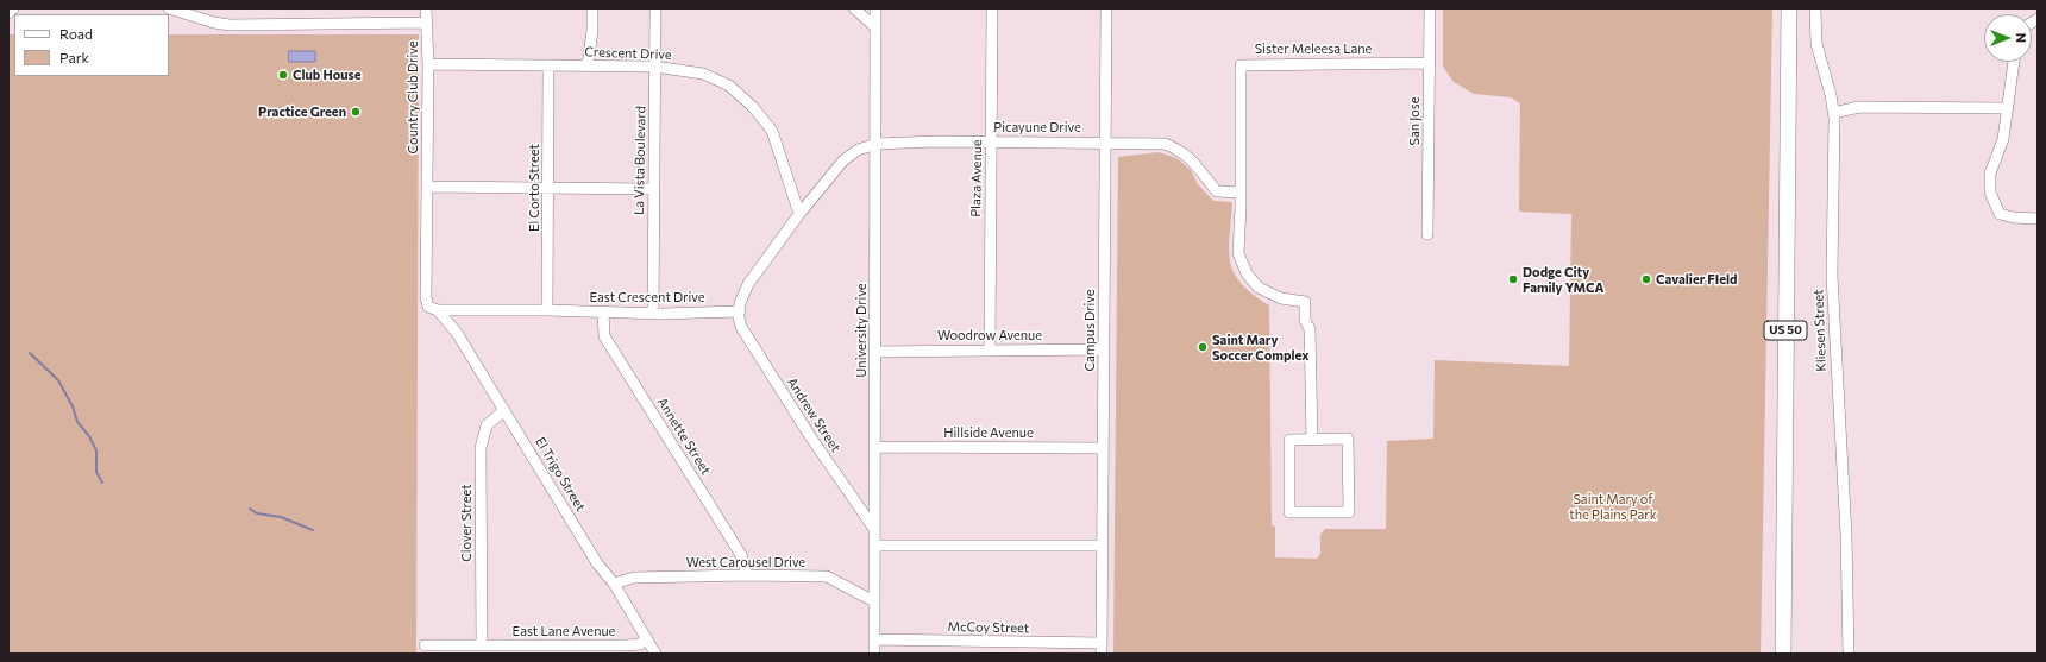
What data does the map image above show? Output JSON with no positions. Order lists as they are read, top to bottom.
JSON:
{
  "streets": {
    "highway": ["US 50"],
    "street": [
      "Sister Meleesa Lane",
      "Crescent Drive",
      "Country Club Drive",
      "San Jose",
      "Picayune Drive",
      "La Vista Boulevard",
      "Plaza Avenue",
      "El Corto Street",
      "East Crescent Drive",
      "University Drive",
      "Campus Drive",
      "Kliesen Street",
      "Woodrow Avenue",
      "Andrew Street",
      "Hillside Avenue",
      "Annette Street",
      "El Trigo Street",
      "Clover Street",
      "West Carousel Drive",
      "McCoy Street",
      "East Lane Avenue"
    ]
  },
  "crossings": [
    ["Sister Meleesa Lane", "San Jose"],
    ["Crescent Drive", "Country Club Drive"],
    ["Crescent Drive", "Picayune Drive"],
    ["Crescent Drive", "La Vista Boulevard"],
    ["Crescent Drive", "El Corto Street"],
    ["Country Club Drive", "East Crescent Drive"],
    ["Country Club Drive", "El Trigo Street"],
    ["Picayune Drive", "Plaza Avenue"],
    ["Picayune Drive", "University Drive"],
    ["Picayune Drive", "Campus Drive"],
    ["La Vista Boulevard", "East Crescent Drive"],
    ["Plaza Avenue", "Woodrow Avenue"],
    ["El Corto Street", "East Crescent Drive"],
    ["East Crescent Drive", "Andrew Street"],
    ["East Crescent Drive", "Annette Street"],
    ["East Crescent Drive", "El Trigo Street"],
    ["University Drive", "Woodrow Avenue"],
    ["University Drive", "Andrew Street"],
    ["University Drive", "Hillside Avenue"],
    ["University Drive", "West Carousel Drive"],
    ["University Drive", "McCoy Street"],
    ["Campus Drive", "Woodrow Avenue"],
    ["Campus Drive", "Hillside Avenue"],
    ["Campus Drive", "McCoy Street"],
    ["Annette Street", "West Carousel Drive"],
    ["El Trigo Street", "Clover Street"],
    ["El Trigo Street", "West Carousel Drive"],
    ["El Trigo Street", "East Lane Avenue"],
    ["Clover Street", "East Lane Avenue"]
  ],
  "parks": ["Saint Mary of the Plains Park"],
  "places": [
    "Club House",
    "Practice Green",
    "Dodge City Family YMCA",
    "Cavalier FIeld",
    "Saint Mary Soccer Complex"
  ],
  "legend": ["Road", "Park"],
  "north": "right"
}
